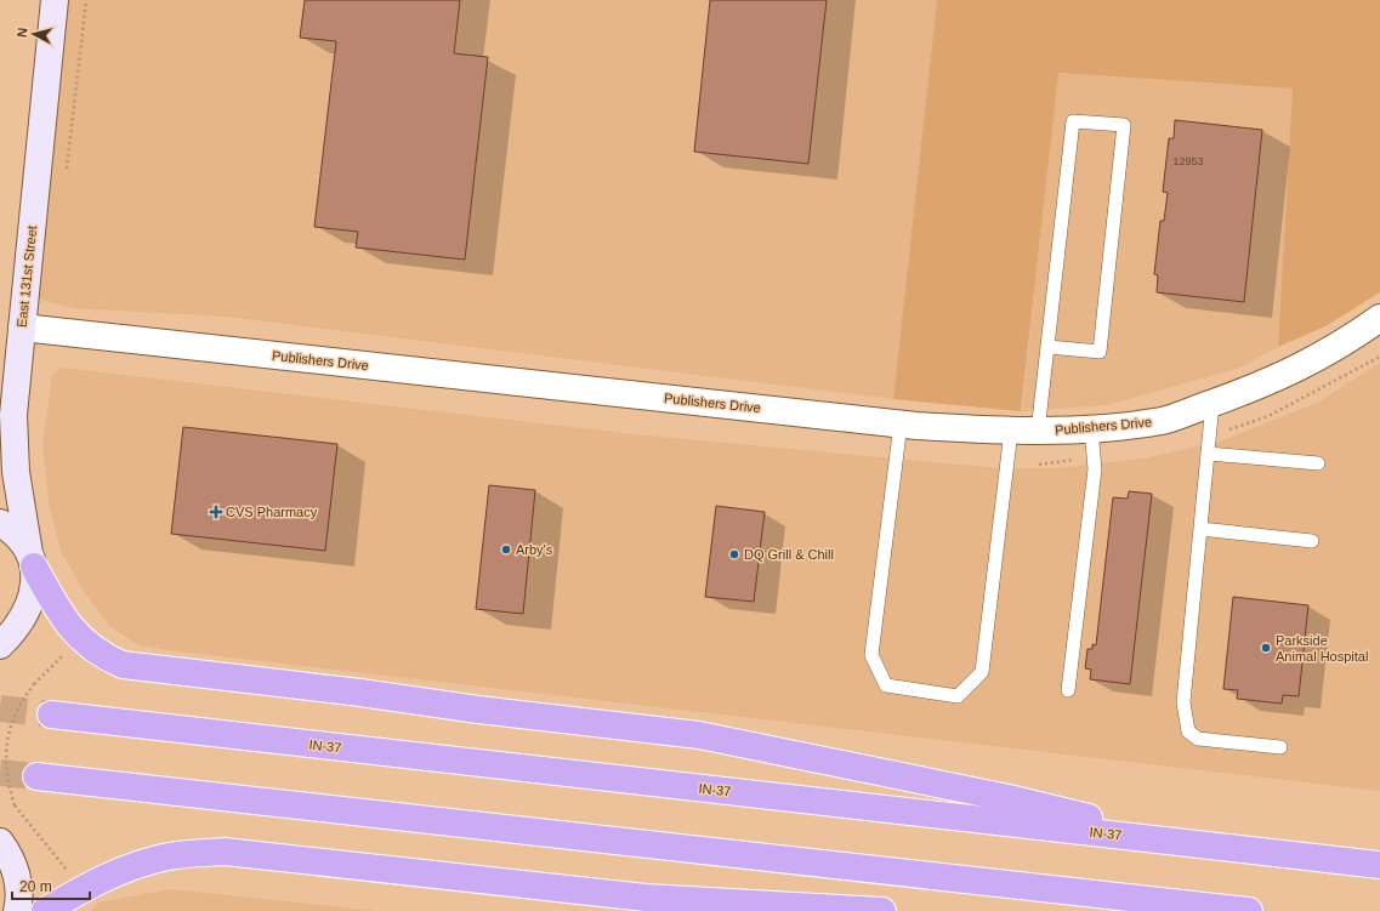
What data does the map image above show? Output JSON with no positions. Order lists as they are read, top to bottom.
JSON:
{
  "streets": {
    "highway": ["IN-37"],
    "street": ["East 131st Street", "Publishers Drive"]
  },
  "crossings": [
    ["East 131st Street", "Publishers Drive"]
  ],
  "places": {
    "health": ["CVS Pharmacy"],
    "other": ["Arby's", "DQ Grill & Chill", "Parkside Animal Hospital"]
  },
  "house_numbers": ["12953"],
  "scale_bar": "20 m",
  "north": "left"
}
